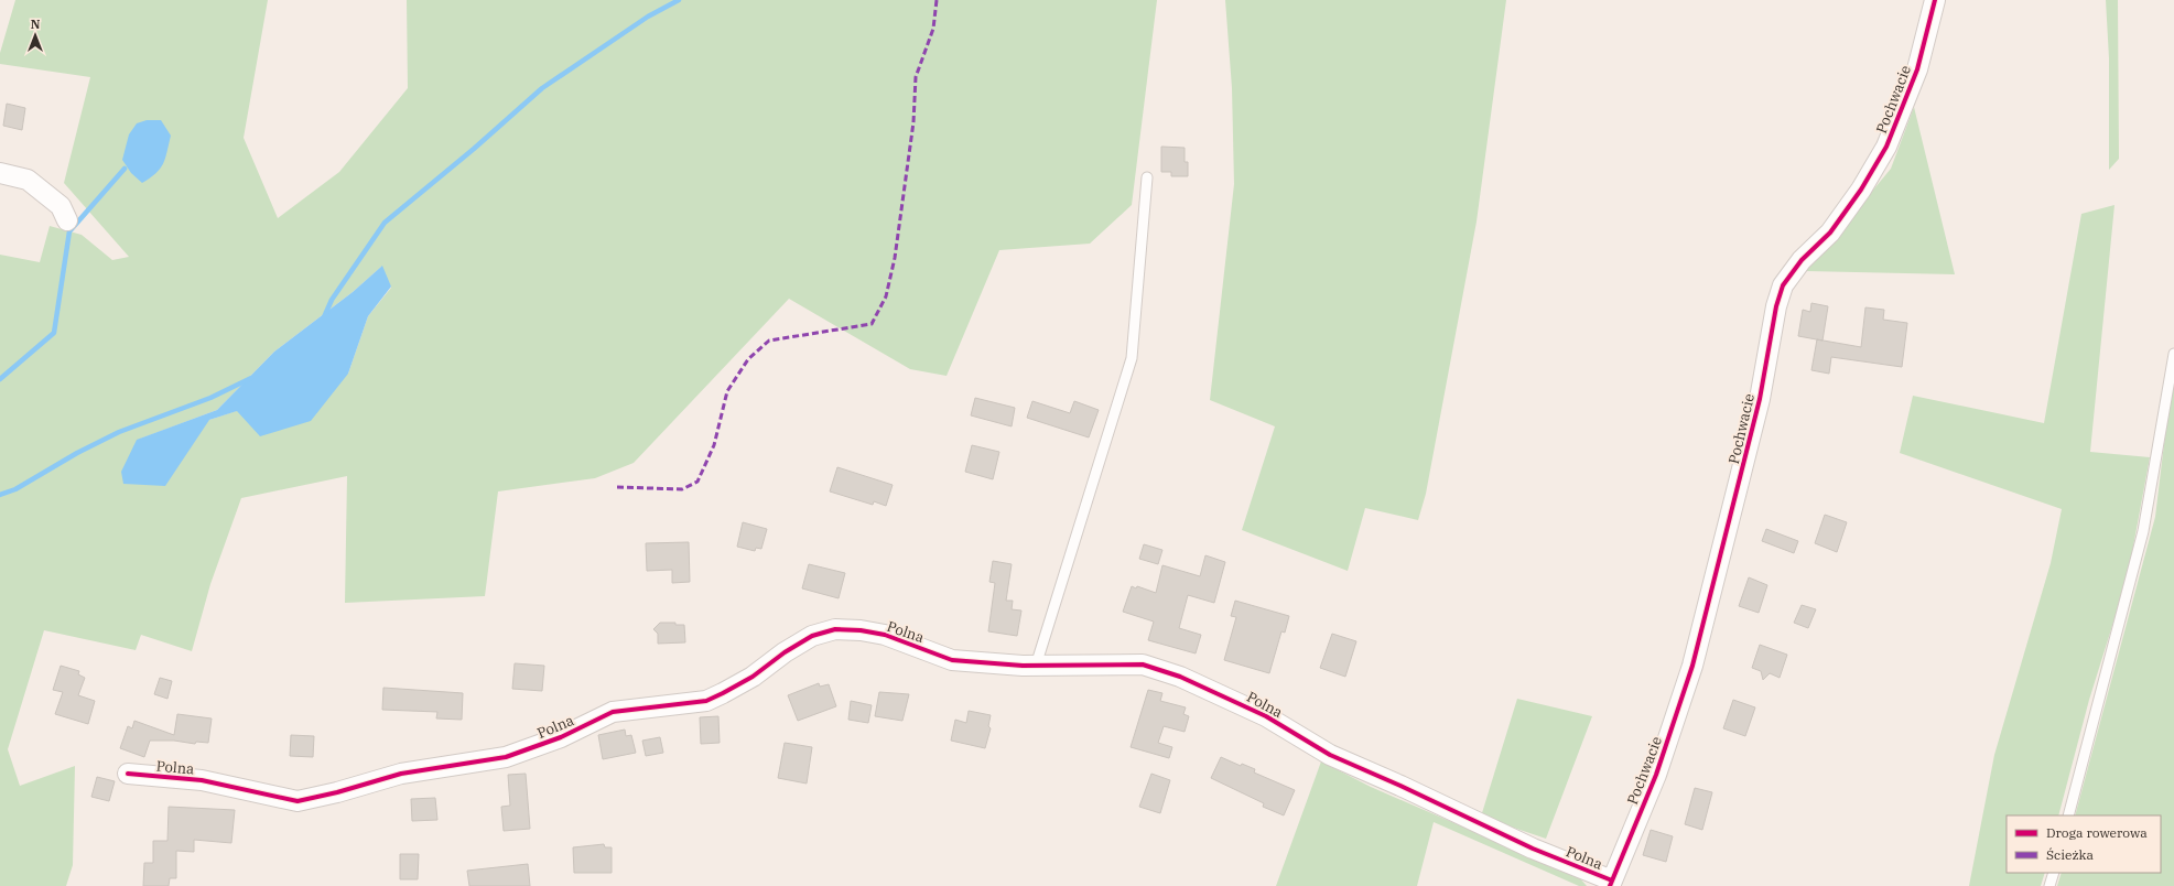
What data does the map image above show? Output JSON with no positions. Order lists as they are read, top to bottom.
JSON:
{
  "streets": {
    "street": ["Pochwacie", "Polna"]
  },
  "crossings": [
    ["Pochwacie", "Polna"]
  ],
  "legend": ["Droga rowerowa", "Ścieżka"],
  "north": "top"
}
